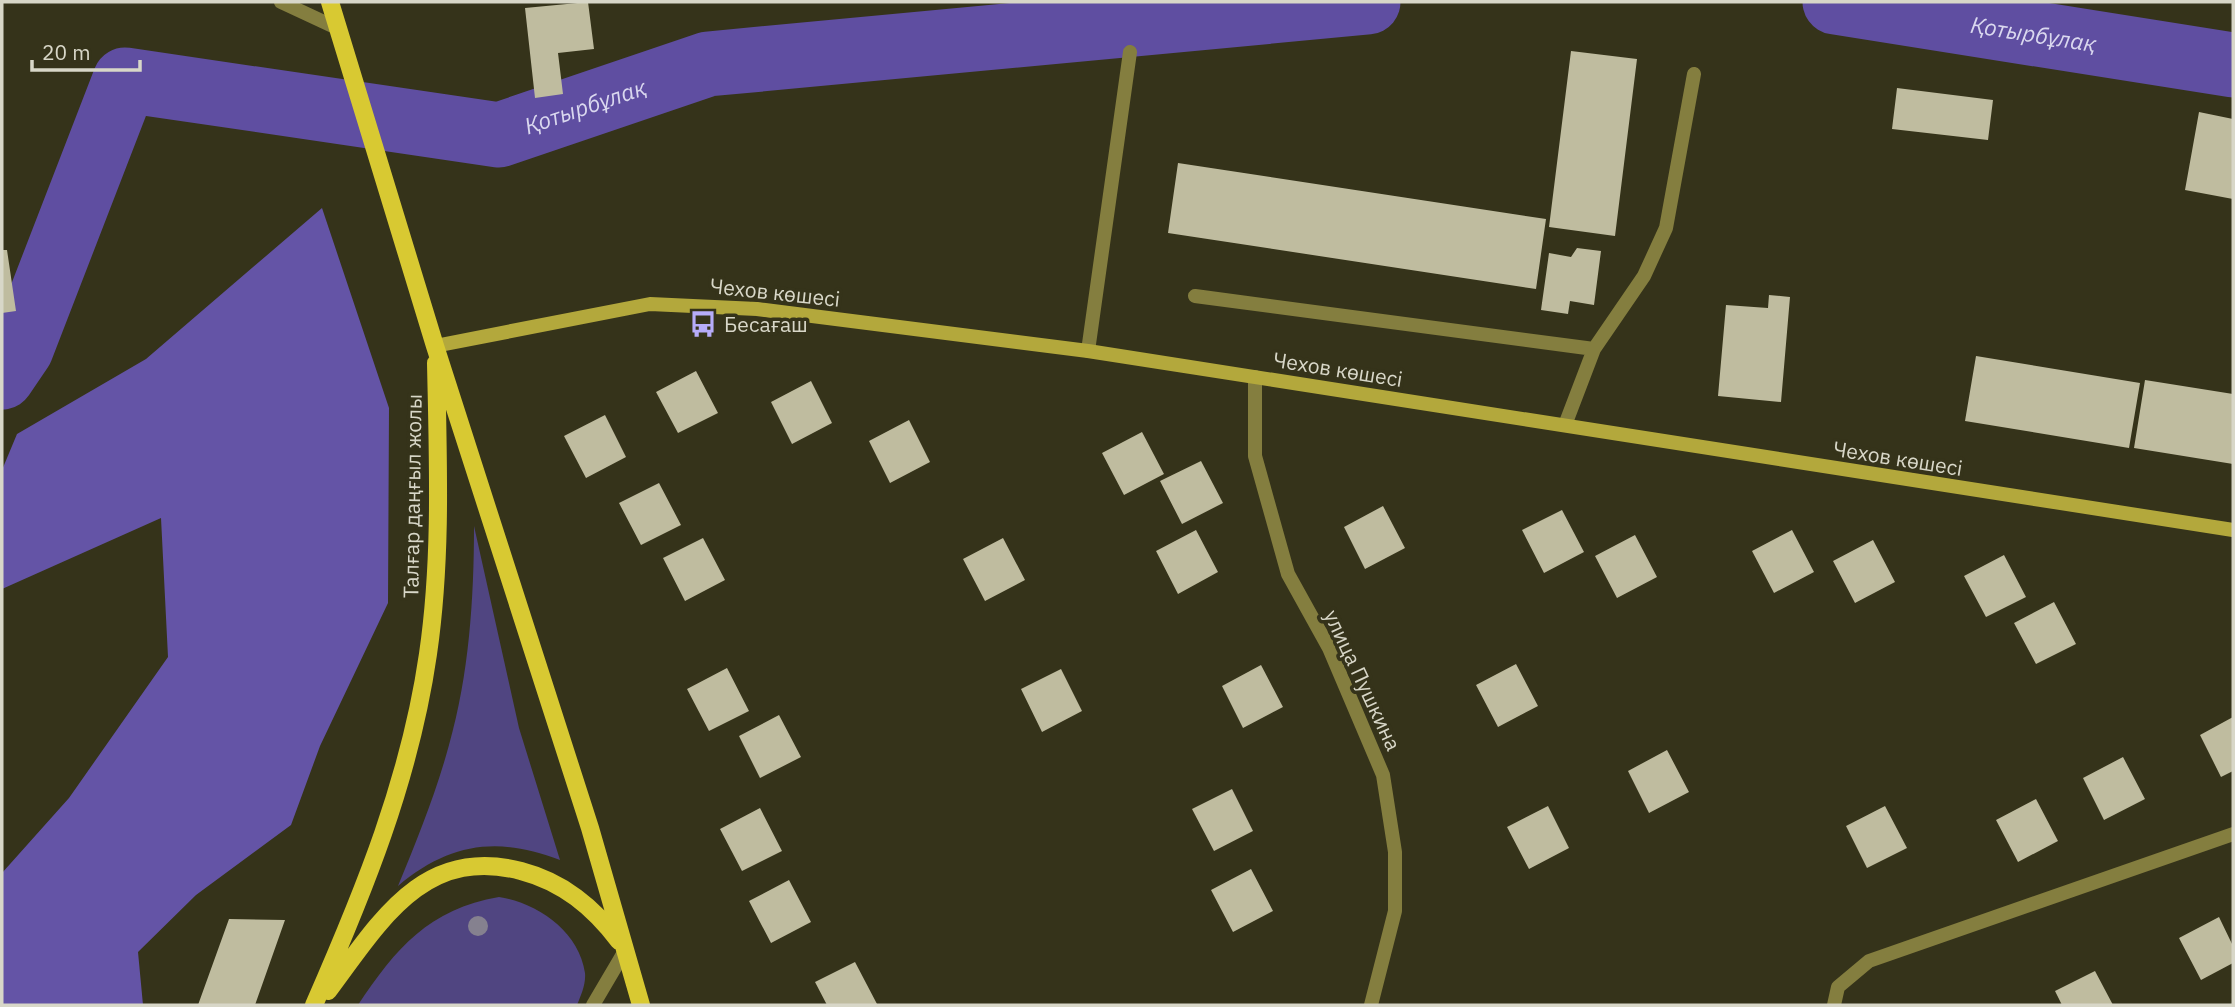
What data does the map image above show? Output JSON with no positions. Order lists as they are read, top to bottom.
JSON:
{
  "streets": {
    "main road": ["Чехов көшесі", "Талғар даңғыл жолы"],
    "street": ["улица Пушкина"]
  },
  "crossings": [
    ["Чехов көшесі", "Талғар даңғыл жолы"],
    ["Чехов көшесі", "улица Пушкина"]
  ],
  "water": ["Қотырбұлақ"],
  "places": {
    "bus stop": ["Бесағаш"]
  },
  "scale_bar": "20 m"
}
